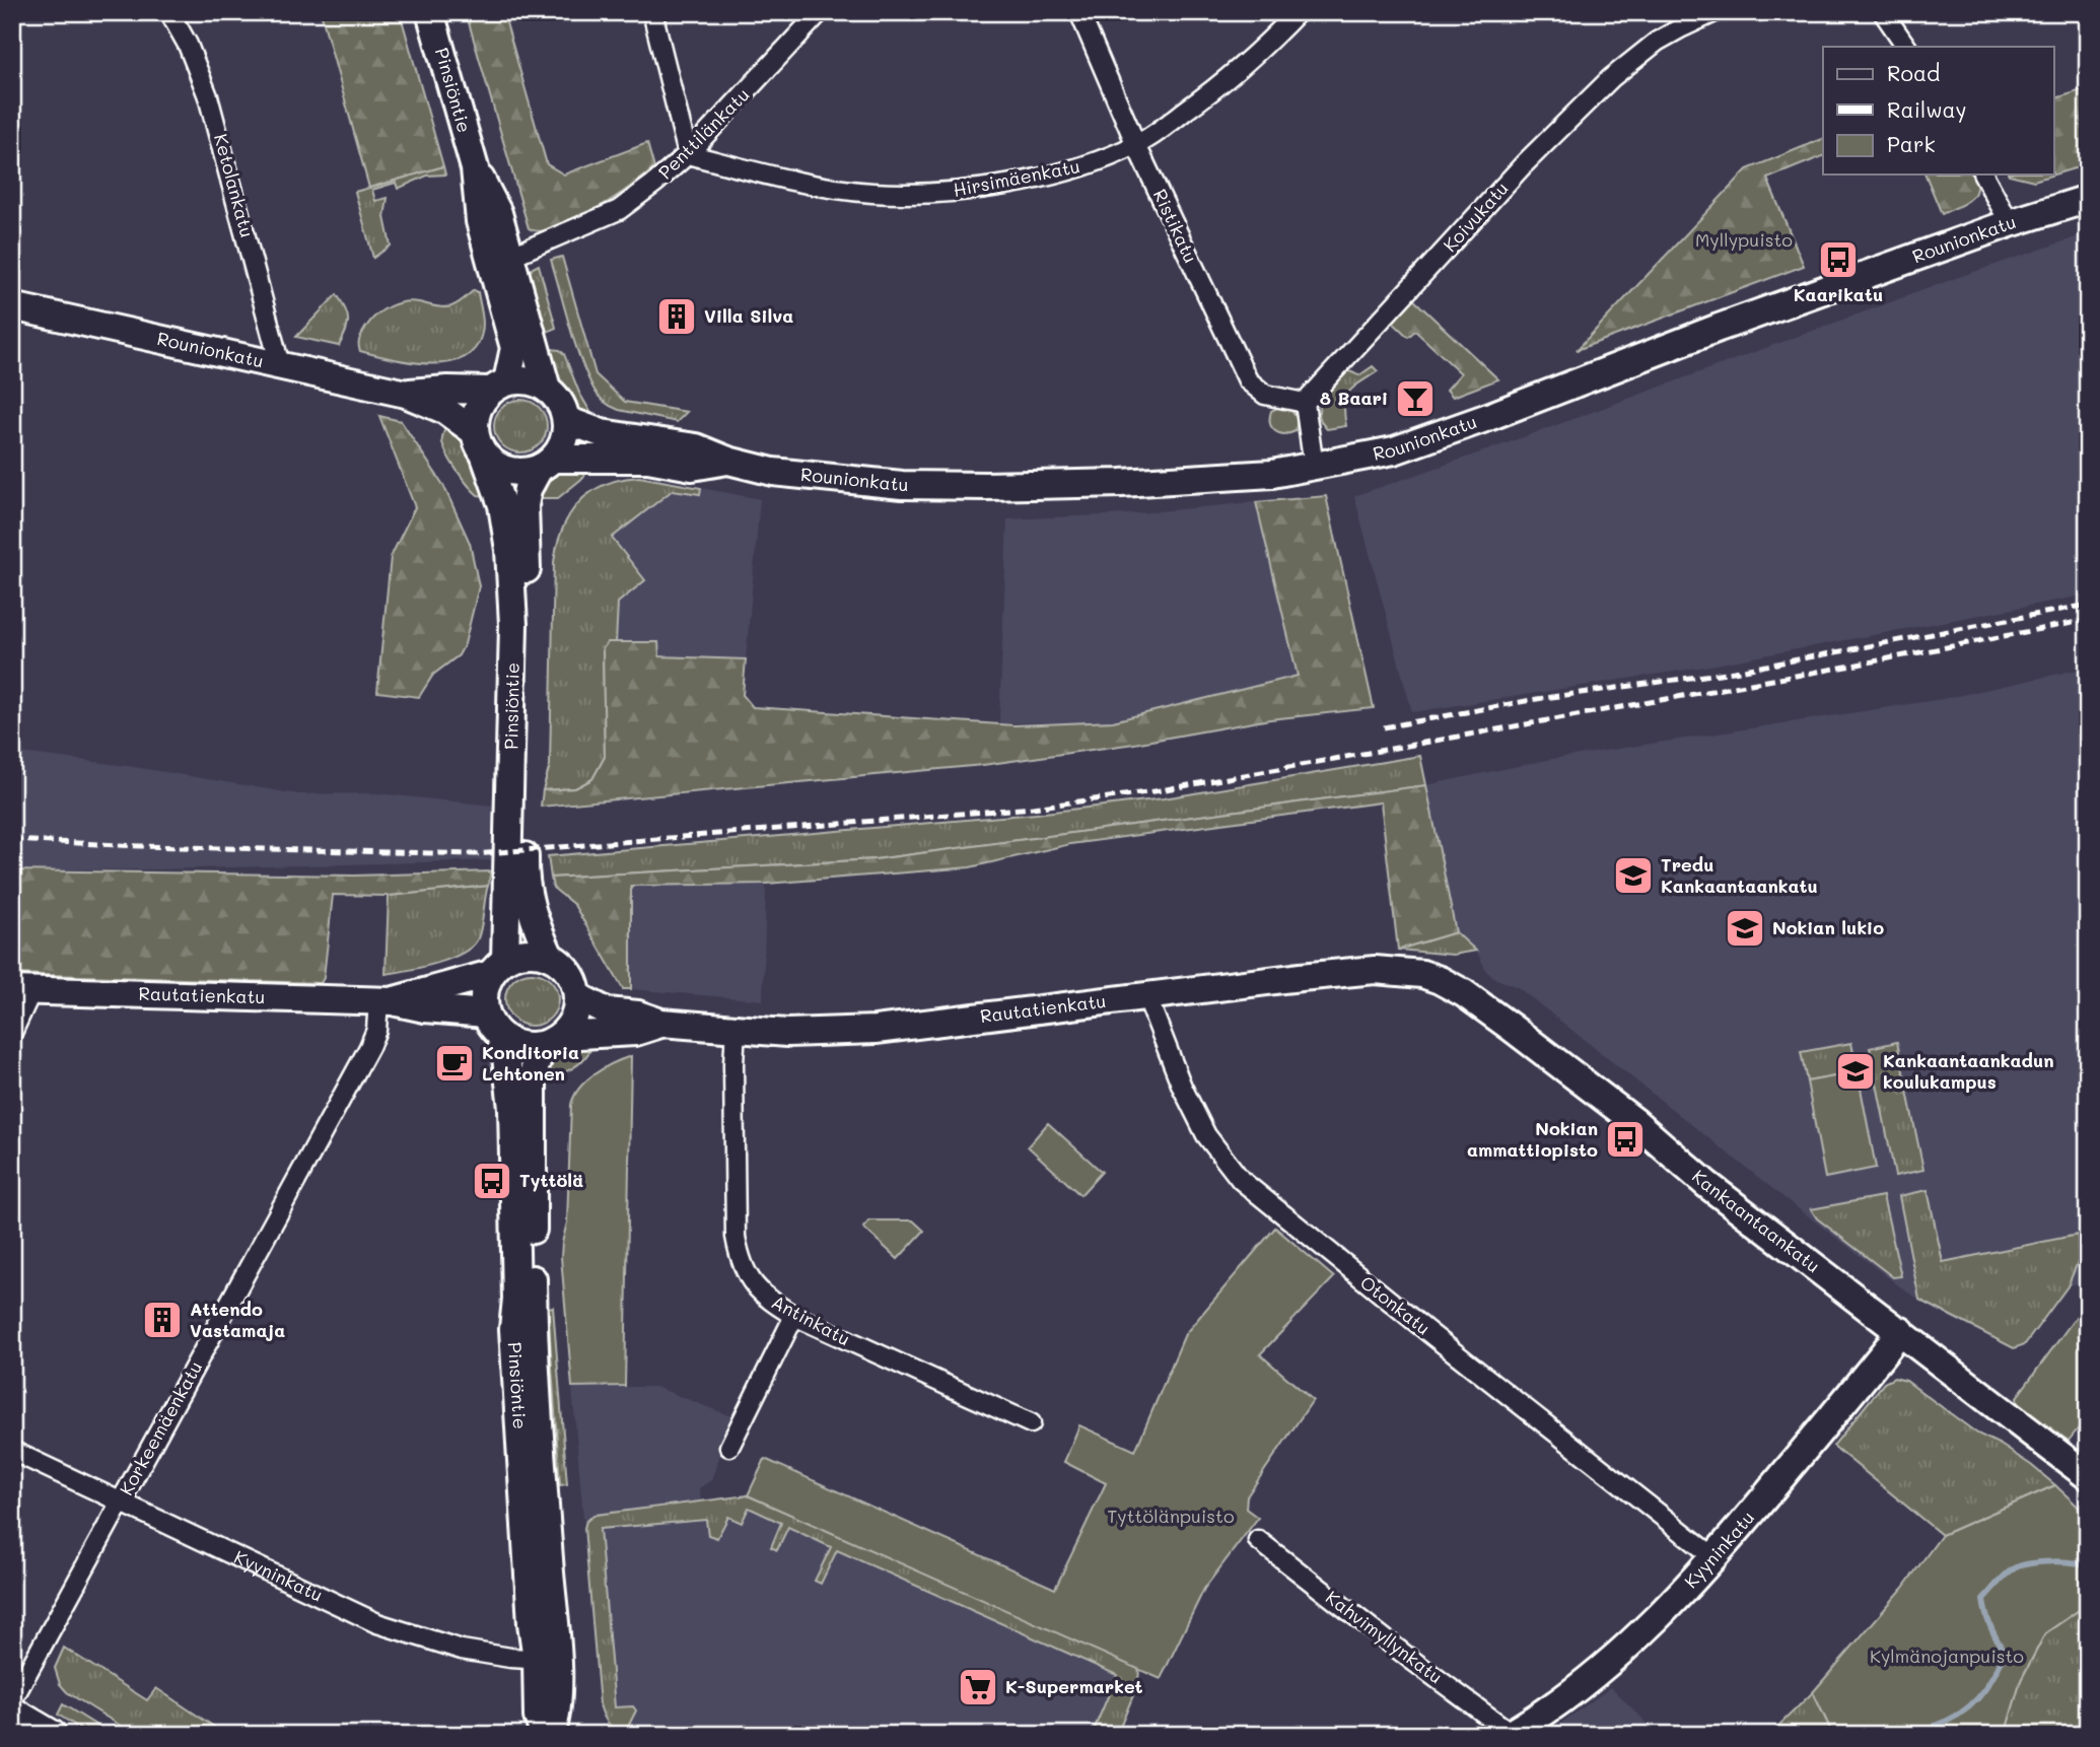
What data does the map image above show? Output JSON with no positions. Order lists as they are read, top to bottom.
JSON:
{
  "streets": {
    "main road": [
      "Pinsiöntie",
      "Rounionkatu",
      "Rautatienkatu",
      "Kankaantaankatu",
      "Kyyninkatu"
    ],
    "street": [
      "Penttilänkatu",
      "Hirsimäenkatu",
      "Ketolankatu",
      "Koivukatu",
      "Ristikatu",
      "Otonkatu",
      "Antinkatu",
      "Korkeemäenkatu",
      "Kahvimyllynkatu"
    ]
  },
  "crossings": [
    ["Pinsiöntie", "Penttilänkatu"],
    ["Pinsiöntie", "Rounionkatu"],
    ["Pinsiöntie", "Rautatienkatu"],
    ["Pinsiöntie", "Kyyninkatu"],
    ["Penttilänkatu", "Hirsimäenkatu"],
    ["Hirsimäenkatu", "Ristikatu"],
    ["Ketolankatu", "Rounionkatu"],
    ["Koivukatu", "Ristikatu"],
    ["Rautatienkatu", "Kankaantaankatu"],
    ["Rautatienkatu", "Otonkatu"],
    ["Rautatienkatu", "Antinkatu"],
    ["Rautatienkatu", "Korkeemäenkatu"],
    ["Kankaantaankatu", "Kyyninkatu"],
    ["Otonkatu", "Kyyninkatu"],
    ["Korkeemäenkatu", "Kyyninkatu"],
    ["Kyyninkatu", "Kahvimyllynkatu"]
  ],
  "parks": ["Myllypuisto", "Tyttölänpuisto", "Kylmänojanpuisto"],
  "places": {
    "bus stop": ["Kaarikatu", "Nokian ammattiopisto", "Tyttölä"],
    "building": ["Villa Silva", "Attendo Vastamaja"],
    "bar": ["8 Baari"],
    "school or university": ["Tredu Kankaantaankatu", "Nokian lukio", "Kankaantaankadun koulukampus"],
    "cafe": ["Konditoria Lehtonen"],
    "supermarket": ["K-Supermarket"]
  },
  "legend": ["Road", "Railway", "Park"]
}
